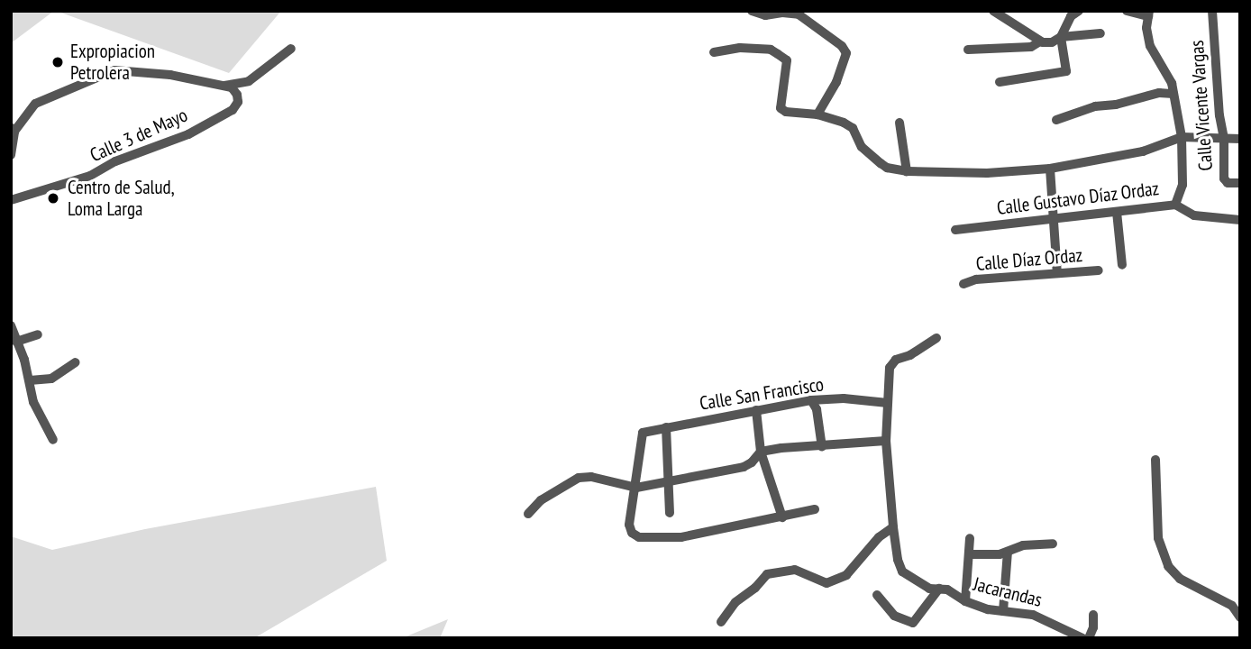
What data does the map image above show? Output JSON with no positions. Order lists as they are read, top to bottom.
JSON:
{
  "streets": {
    "street": [
      "Calle Vicente Vargas",
      "Calle 3 de Mayo",
      "Calle Gustavo Díaz Ordaz",
      "Calle Díaz Ordaz",
      "Calle San Francisco",
      "Jacarandas"
    ]
  },
  "places": ["Expropiacion Petrolera", "Centro de Salud, Loma Larga"]
}
